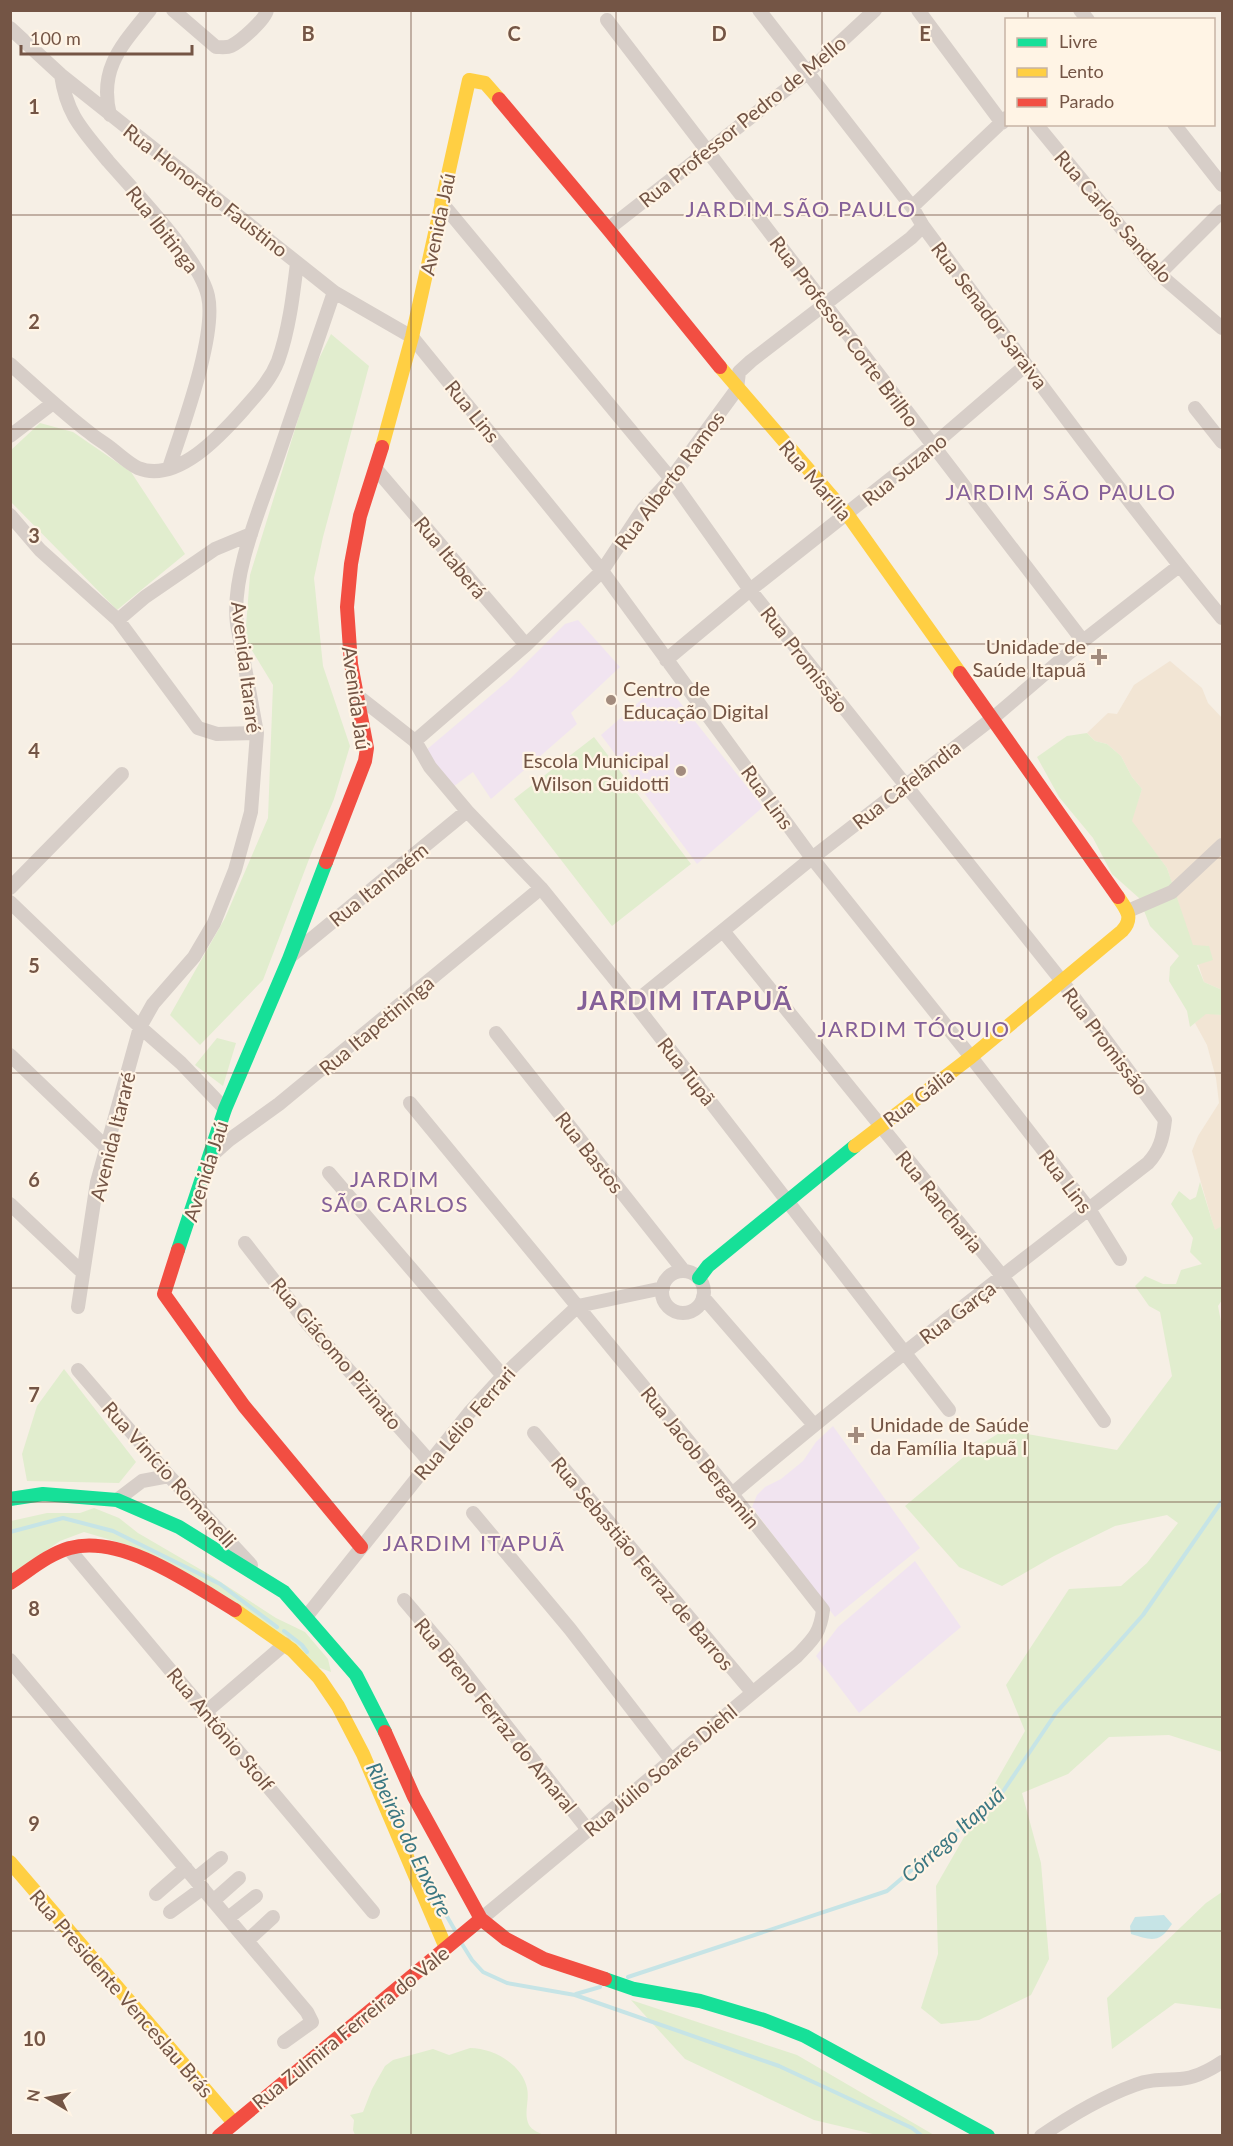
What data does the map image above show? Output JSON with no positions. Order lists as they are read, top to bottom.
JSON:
{
  "streets": {
    "street": [
      "Rua Professor Pedro de Mello",
      "Rua Honorato Faustino",
      "Rua Carlos Sandalo",
      "Avenida Jaú",
      "Rua Ibitinga",
      "Rua Senador Saraiva",
      "Rua Professor Corte Brilho",
      "Rua Lins",
      "Rua Suzano",
      "Rua Alberto Ramos",
      "Rua Marília",
      "Rua Itaberá",
      "Rua Promissão",
      "Avenida Itararé",
      "Rua Cafelândia",
      "Rua Itanhaém",
      "Rua Itapetininga",
      "Rua Tupã",
      "Rua Gália",
      "Rua Bastos",
      "Rua Rancharia",
      "Rua Garça",
      "Rua Giácomo Pizinato",
      "Rua Lélio Ferrari",
      "Rua Jacob Bergamin",
      "Rua Vinício Romanelli",
      "Rua Sebastião Ferraz de Barros",
      "Rua Breno Ferraz do Amaral",
      "Rua Antônio Stolf",
      "Rua Júlio Soares Diehl",
      "Rua Presidente Venceslau Brás",
      "Rua Zulmira Ferreira do Vale"
    ]
  },
  "crossings": [
    ["Rua Professor Pedro de Mello", "Rua Senador Saraiva"],
    ["Rua Professor Pedro de Mello", "Rua Professor Corte Brilho"],
    ["Rua Professor Pedro de Mello", "Rua Marília"],
    ["Rua Honorato Faustino", "Avenida Jaú"],
    ["Rua Honorato Faustino", "Rua Ibitinga"],
    ["Rua Honorato Faustino", "Rua Lins"],
    ["Rua Honorato Faustino", "Avenida Itararé"],
    ["Avenida Jaú", "Rua Lins"],
    ["Avenida Jaú", "Rua Marília"],
    ["Avenida Jaú", "Rua Itaberá"],
    ["Avenida Jaú", "Rua Promissão"],
    ["Avenida Jaú", "Rua Itanhaém"],
    ["Avenida Jaú", "Rua Itapetininga"],
    ["Avenida Jaú", "Rua Tupã"],
    ["Avenida Jaú", "Rua Lélio Ferrari"],
    ["Rua Senador Saraiva", "Rua Suzano"],
    ["Rua Senador Saraiva", "Rua Alberto Ramos"],
    ["Rua Senador Saraiva", "Rua Cafelândia"],
    ["Rua Professor Corte Brilho", "Rua Suzano"],
    ["Rua Professor Corte Brilho", "Rua Alberto Ramos"],
    ["Rua Professor Corte Brilho", "Rua Cafelândia"],
    ["Rua Lins", "Rua Suzano"],
    ["Rua Lins", "Rua Alberto Ramos"],
    ["Rua Lins", "Rua Cafelândia"],
    ["Rua Lins", "Rua Gália"],
    ["Rua Lins", "Rua Garça"],
    ["Rua Suzano", "Rua Marília"],
    ["Rua Suzano", "Rua Promissão"],
    ["Rua Alberto Ramos", "Rua Marília"],
    ["Rua Alberto Ramos", "Rua Itaberá"],
    ["Rua Alberto Ramos", "Rua Promissão"],
    ["Rua Alberto Ramos", "Rua Tupã"],
    ["Rua Marília", "Rua Cafelândia"],
    ["Rua Marília", "Rua Gália"],
    ["Rua Promissão", "Rua Cafelândia"],
    ["Rua Promissão", "Rua Gália"],
    ["Rua Promissão", "Rua Garça"],
    ["Rua Cafelândia", "Rua Tupã"],
    ["Rua Cafelândia", "Rua Rancharia"],
    ["Rua Itanhaém", "Rua Tupã"],
    ["Rua Itapetininga", "Rua Tupã"],
    ["Rua Tupã", "Rua Gália"],
    ["Rua Tupã", "Rua Garça"],
    ["Rua Gália", "Rua Bastos"],
    ["Rua Gália", "Rua Rancharia"],
    ["Rua Rancharia", "Rua Garça"],
    ["Rua Garça", "Rua Jacob Bergamin"],
    ["Rua Giácomo Pizinato", "Rua Lélio Ferrari"],
    ["Rua Lélio Ferrari", "Rua Jacob Bergamin"],
    ["Rua Jacob Bergamin", "Rua Júlio Soares Diehl"],
    ["Rua Sebastião Ferraz de Barros", "Rua Júlio Soares Diehl"],
    ["Rua Breno Ferraz do Amaral", "Rua Júlio Soares Diehl"],
    ["Rua Júlio Soares Diehl", "Rua Zulmira Ferreira do Vale"],
    ["Rua Presidente Venceslau Brás", "Rua Zulmira Ferreira do Vale"]
  ],
  "districts": [
    "JARDIM SÃO PAULO",
    "JARDIM SÃO PAULO",
    "JARDIM ITAPUÃ",
    "JARDIM TÓQUIO",
    "JARDIM SÃO CARLOS",
    "JARDIM ITAPUÃ"
  ],
  "water": ["Córrego Itapuã", "Ribeirão do Enxofre"],
  "places": {
    "health": ["Unidade de Saúde Itapuã", "Unidade de Saúde da Família Itapuã I"],
    "other": ["Centro de Educação Digital", "Escola Municipal Wilson Guidotti"]
  },
  "legend": ["Livre", "Lento", "Parado"],
  "scale_bar": "100 m",
  "north": "left",
  "grid": {
    "columns": [
      "B",
      "C",
      "D",
      "E"
    ],
    "rows": [
      "1",
      "2",
      "3",
      "4",
      "5",
      "6",
      "7",
      "8",
      "9",
      "10"
    ]
  }
}
